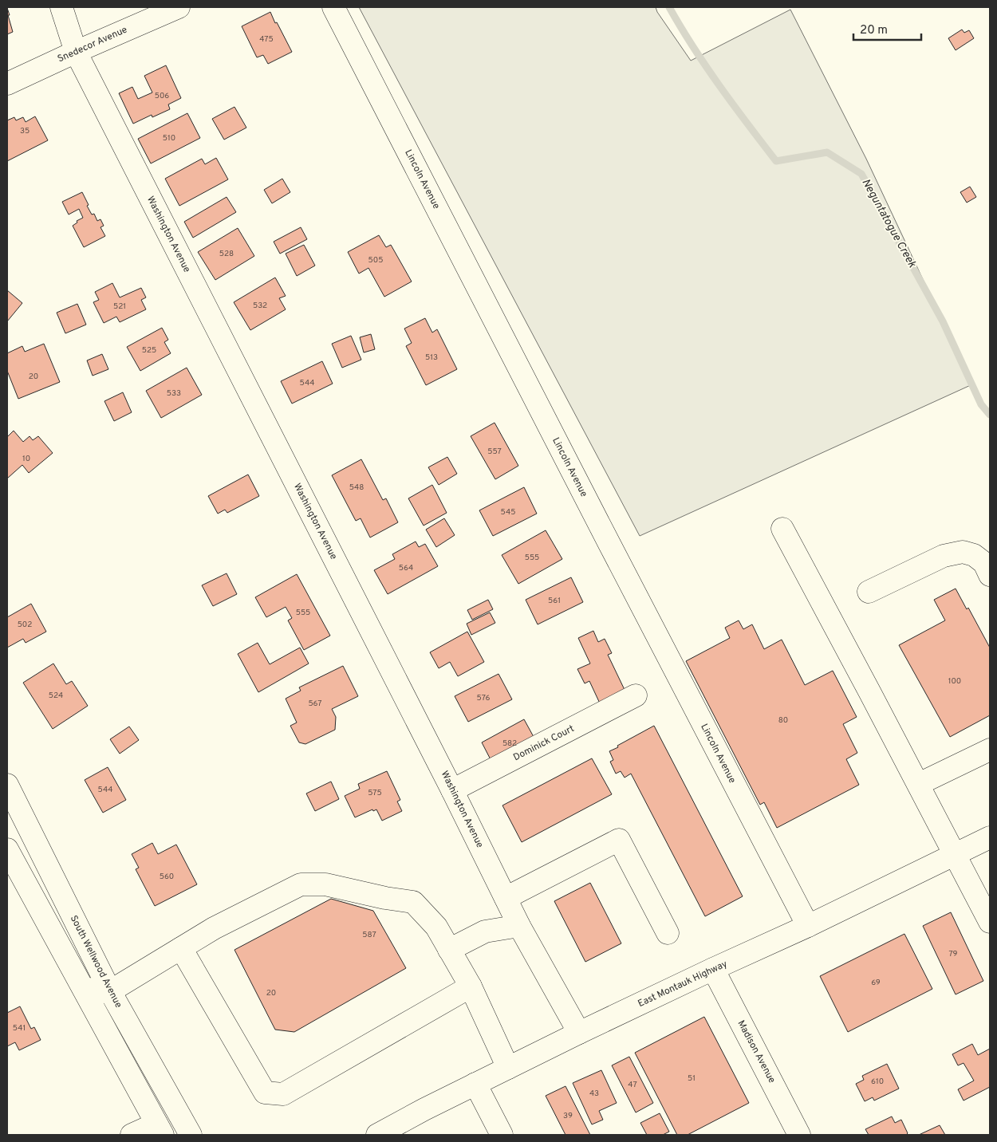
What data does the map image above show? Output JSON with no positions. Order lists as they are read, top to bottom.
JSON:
{
  "streets": {
    "street": [
      "Snedecor Avenue",
      "Lincoln Avenue",
      "Washington Avenue",
      "Dominick Court",
      "South Wellwood Avenue",
      "East Montauk Highway",
      "Madison Avenue"
    ]
  },
  "crossings": [
    ["Snedecor Avenue", "Washington Avenue"],
    ["Lincoln Avenue", "East Montauk Highway"],
    ["Washington Avenue", "Dominick Court"],
    ["Washington Avenue", "East Montauk Highway"],
    ["East Montauk Highway", "Madison Avenue"]
  ],
  "water": ["Neguntatogue Creek"],
  "house_numbers": [
    "475",
    "506",
    "35",
    "510",
    "528",
    "505",
    "532",
    "521",
    "525",
    "513",
    "20",
    "544",
    "533",
    "557",
    "10",
    "548",
    "545",
    "555",
    "564",
    "561",
    "555",
    "502",
    "100",
    "524",
    "576",
    "567",
    "80",
    "582",
    "544",
    "575",
    "560",
    "587",
    "79",
    "69",
    "20",
    "541",
    "51",
    "610",
    "47",
    "43",
    "39"
  ],
  "scale_bar": "20 m"
}
